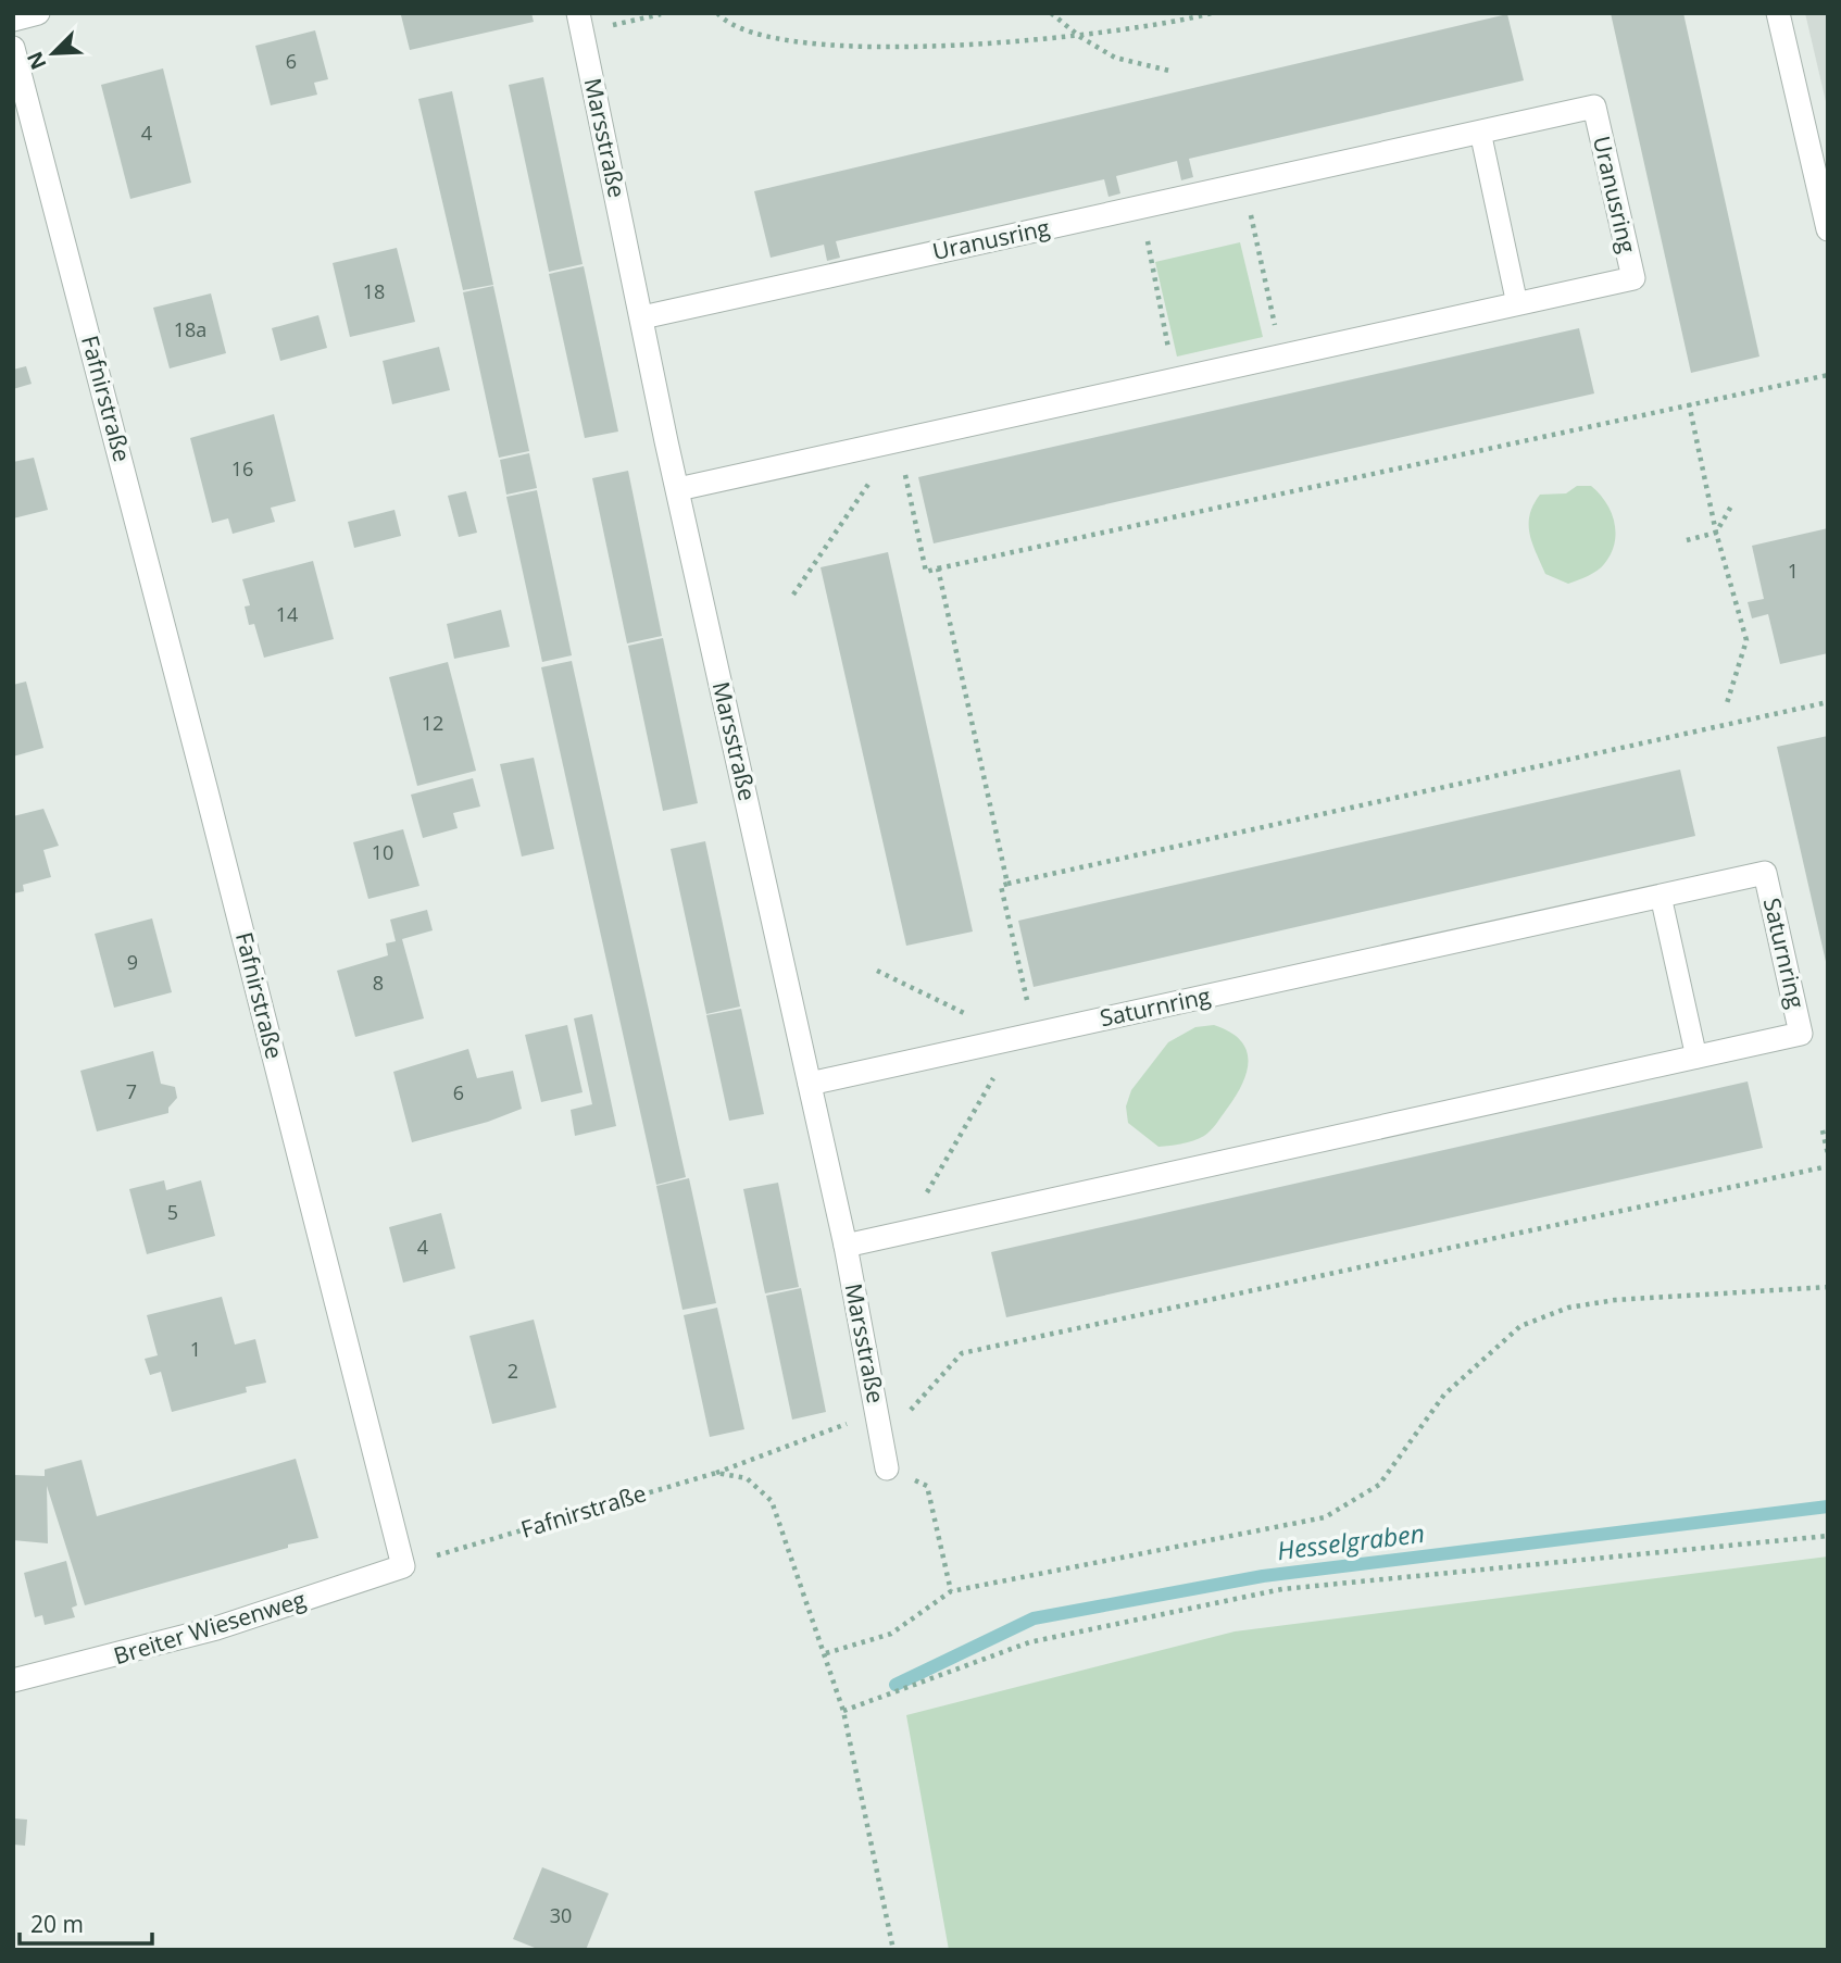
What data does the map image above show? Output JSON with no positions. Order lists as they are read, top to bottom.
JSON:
{
  "streets": {
    "street": [
      "Marsstraße",
      "Uranusring",
      "Fafnirstraße",
      "Saturnring",
      "Breiter Wiesenweg"
    ]
  },
  "crossings": [
    ["Marsstraße", "Uranusring"],
    ["Marsstraße", "Fafnirstraße"],
    ["Marsstraße", "Saturnring"],
    ["Fafnirstraße", "Breiter Wiesenweg"]
  ],
  "water": ["Hesselgraben"],
  "house_numbers": [
    "6",
    "4",
    "18",
    "18a",
    "16",
    "1",
    "14",
    "12",
    "10",
    "9",
    "8",
    "7",
    "6",
    "5",
    "4",
    "1",
    "2",
    "30"
  ],
  "scale_bar": "20 m",
  "north": "bottom left"
}
